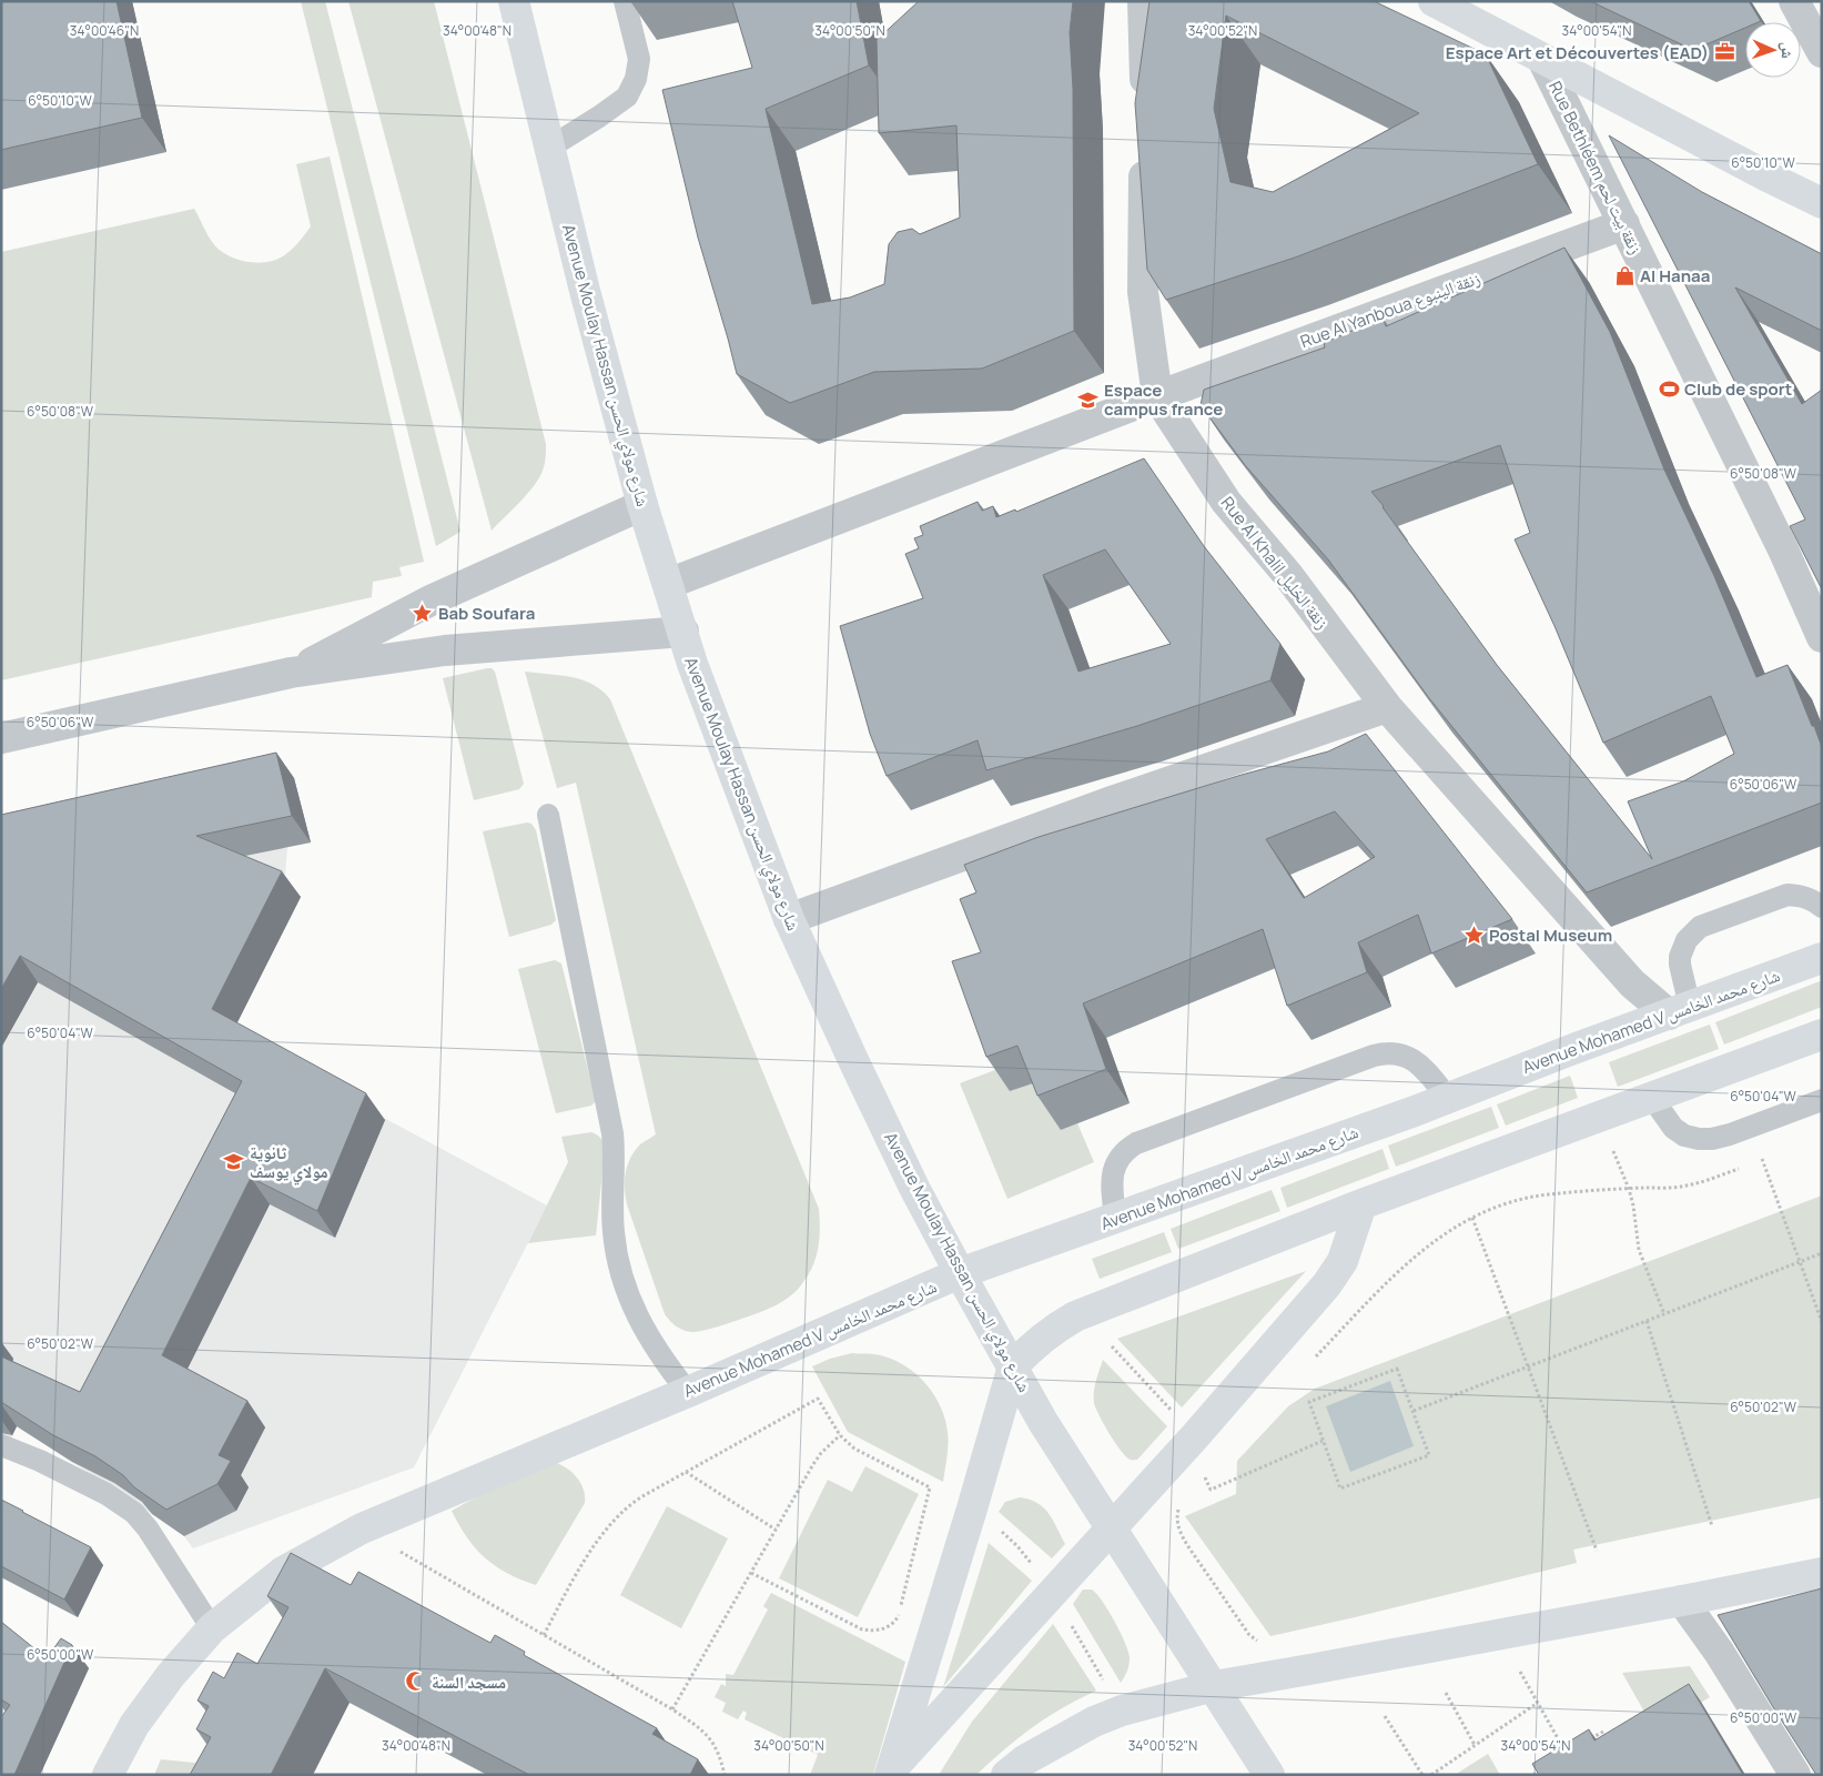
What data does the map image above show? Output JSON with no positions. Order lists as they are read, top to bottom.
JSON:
{
  "streets": {
    "main road": ["Avenue Moulay Hassan شارع مولاي الحسن", "Avenue Mohamed V شارع محمد الخامس"],
    "street": ["Rue Bethléem زنقة بيت لحم", "Rue Al Yanboua زنقة الينبوع", "Rue Al Khalil زنقة الخليل"]
  },
  "crossings": [
    ["Rue Bethléem زنقة بيت لحم", "Rue Al Yanboua زنقة الينبوع"],
    ["Rue Al Yanboua زنقة الينبوع", "Avenue Moulay Hassan شارع مولاي الحسن"],
    ["Rue Al Yanboua زنقة الينبوع", "Rue Al Khalil زنقة الخليل"],
    ["Avenue Moulay Hassan شارع مولاي الحسن", "Avenue Mohamed V شارع محمد الخامس"],
    ["Rue Al Khalil زنقة الخليل", "Avenue Mohamed V شارع محمد الخامس"]
  ],
  "places": {
    "office": ["Espace Art et Découvertes (EAD)"],
    "shop": ["Al Hanaa"],
    "sports": ["Club de sport"],
    "school or university": ["Espace campus france", "ثانوية مولاي يوسف"],
    "place": ["Bab Soufara", "Postal Museum"],
    "mosque": ["مسجد السنة"]
  },
  "north": "right",
  "coordinates": [
    "34°00'46\"N",
    "34°00'48\"N",
    "34°00'50\"N",
    "34°00'52\"N",
    "34°00'54\"N",
    "6°50'10\"W",
    "6°50'08\"W",
    "6°50'06\"W",
    "6°50'04\"W",
    "6°50'02\"W",
    "6°50'00\"W"
  ]
}
